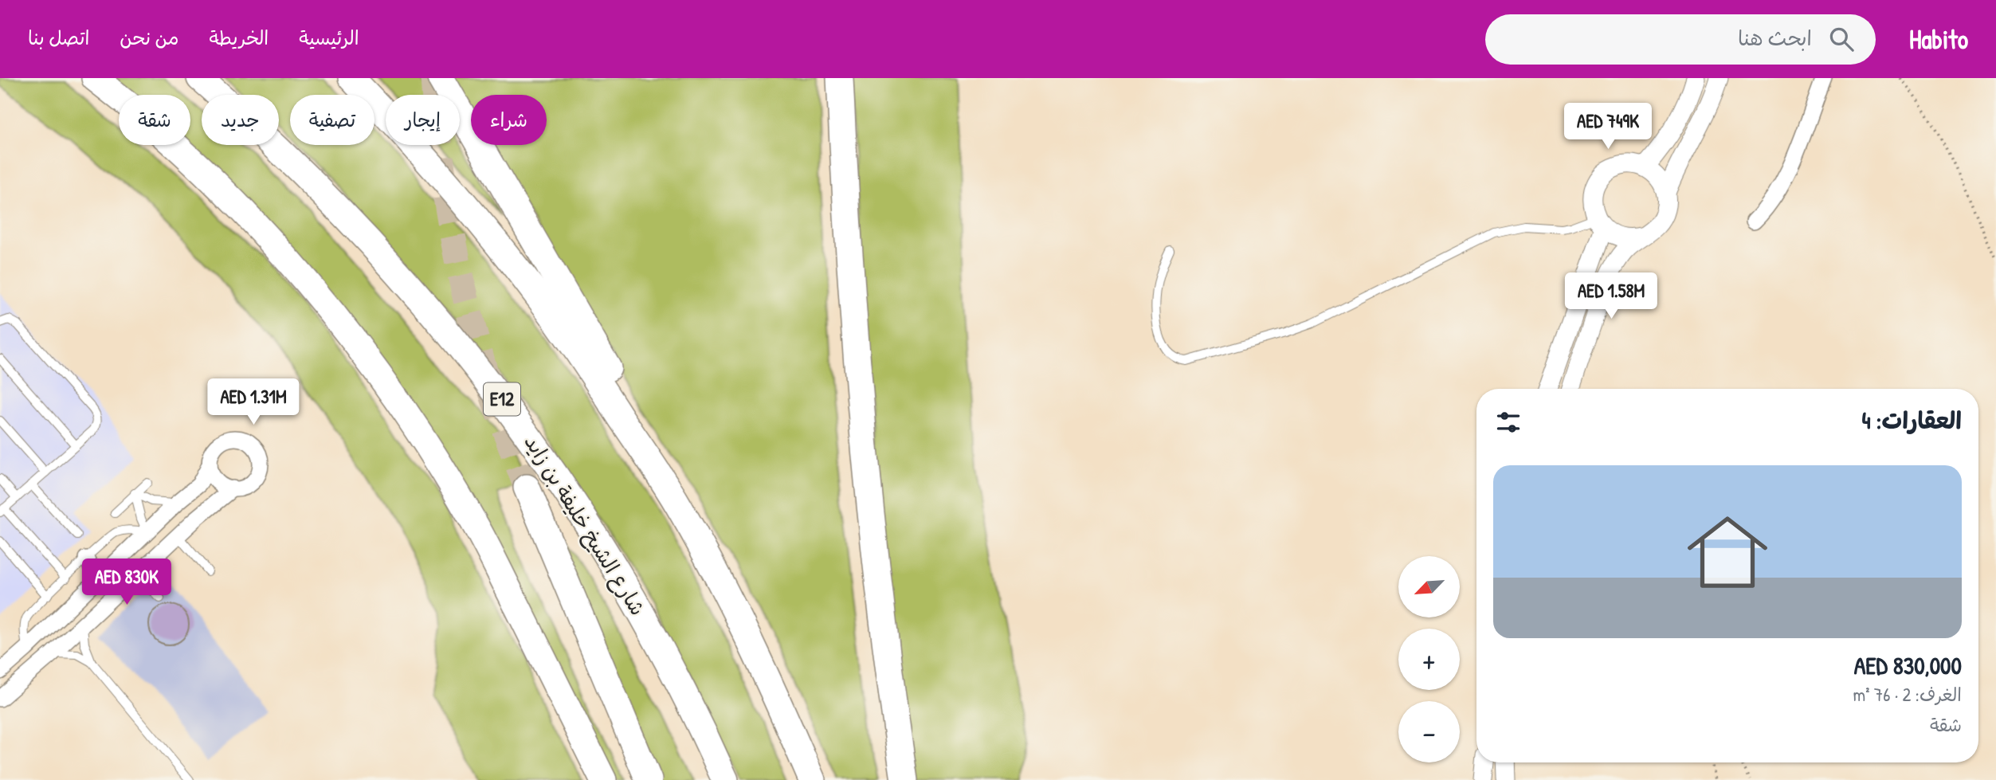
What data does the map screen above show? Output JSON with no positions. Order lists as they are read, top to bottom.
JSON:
{
  "streets": {
    "highway": ["E12", "شارع الشيخ خليفة بن زايد"]
  },
  "north": "bottom left",
  "page": {
    "header": "Habito",
    "search": "ابحث هنا",
    "nav": [
      "الرئيسية",
      "الخريطة",
      "من نحن",
      "اتصل بنا"
    ],
    "chip": [
      "شراء",
      "إيجار",
      "تصفية",
      "جديد",
      "شقة"
    ],
    "price": [
      "AED 749K",
      "AED 1.58M",
      "AED 1.31M",
      "AED 830K"
    ],
    "heading": "العقارات: 4",
    "list": [
      {
        "name": "AED 830,000",
        "note": "الغرف: 2 · 76 m² · شقة"
      }
    ],
    "map_buttons": ["+", "−"]
  }
}
